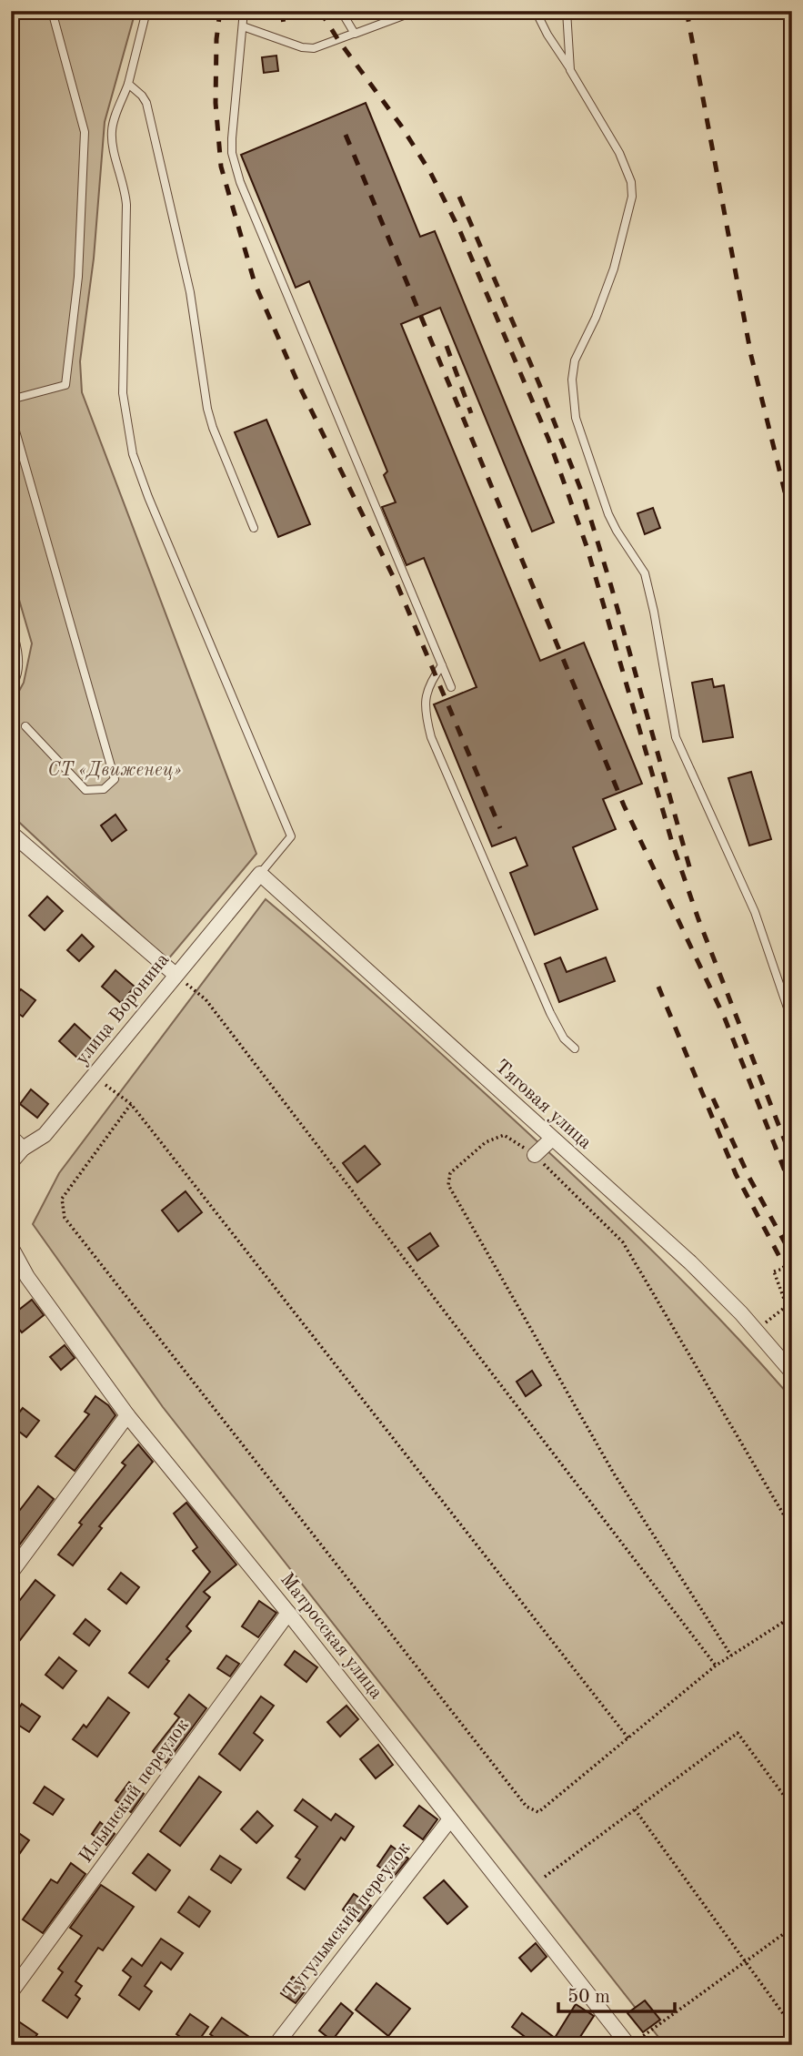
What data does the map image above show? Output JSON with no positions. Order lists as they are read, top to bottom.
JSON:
{
  "streets": {
    "street": [
      "улица Воронина",
      "Тяговая улица",
      "Матросская улица",
      "Ильинский переулок",
      "Тугулымский переулок"
    ]
  },
  "crossings": [
    ["улица Воронина", "Тяговая улица"],
    ["Матросская улица", "Ильинский переулок"],
    ["Матросская улица", "Тугулымский переулок"]
  ],
  "parks": ["СТ «Движенец»"],
  "scale_bar": "50 m"
}
